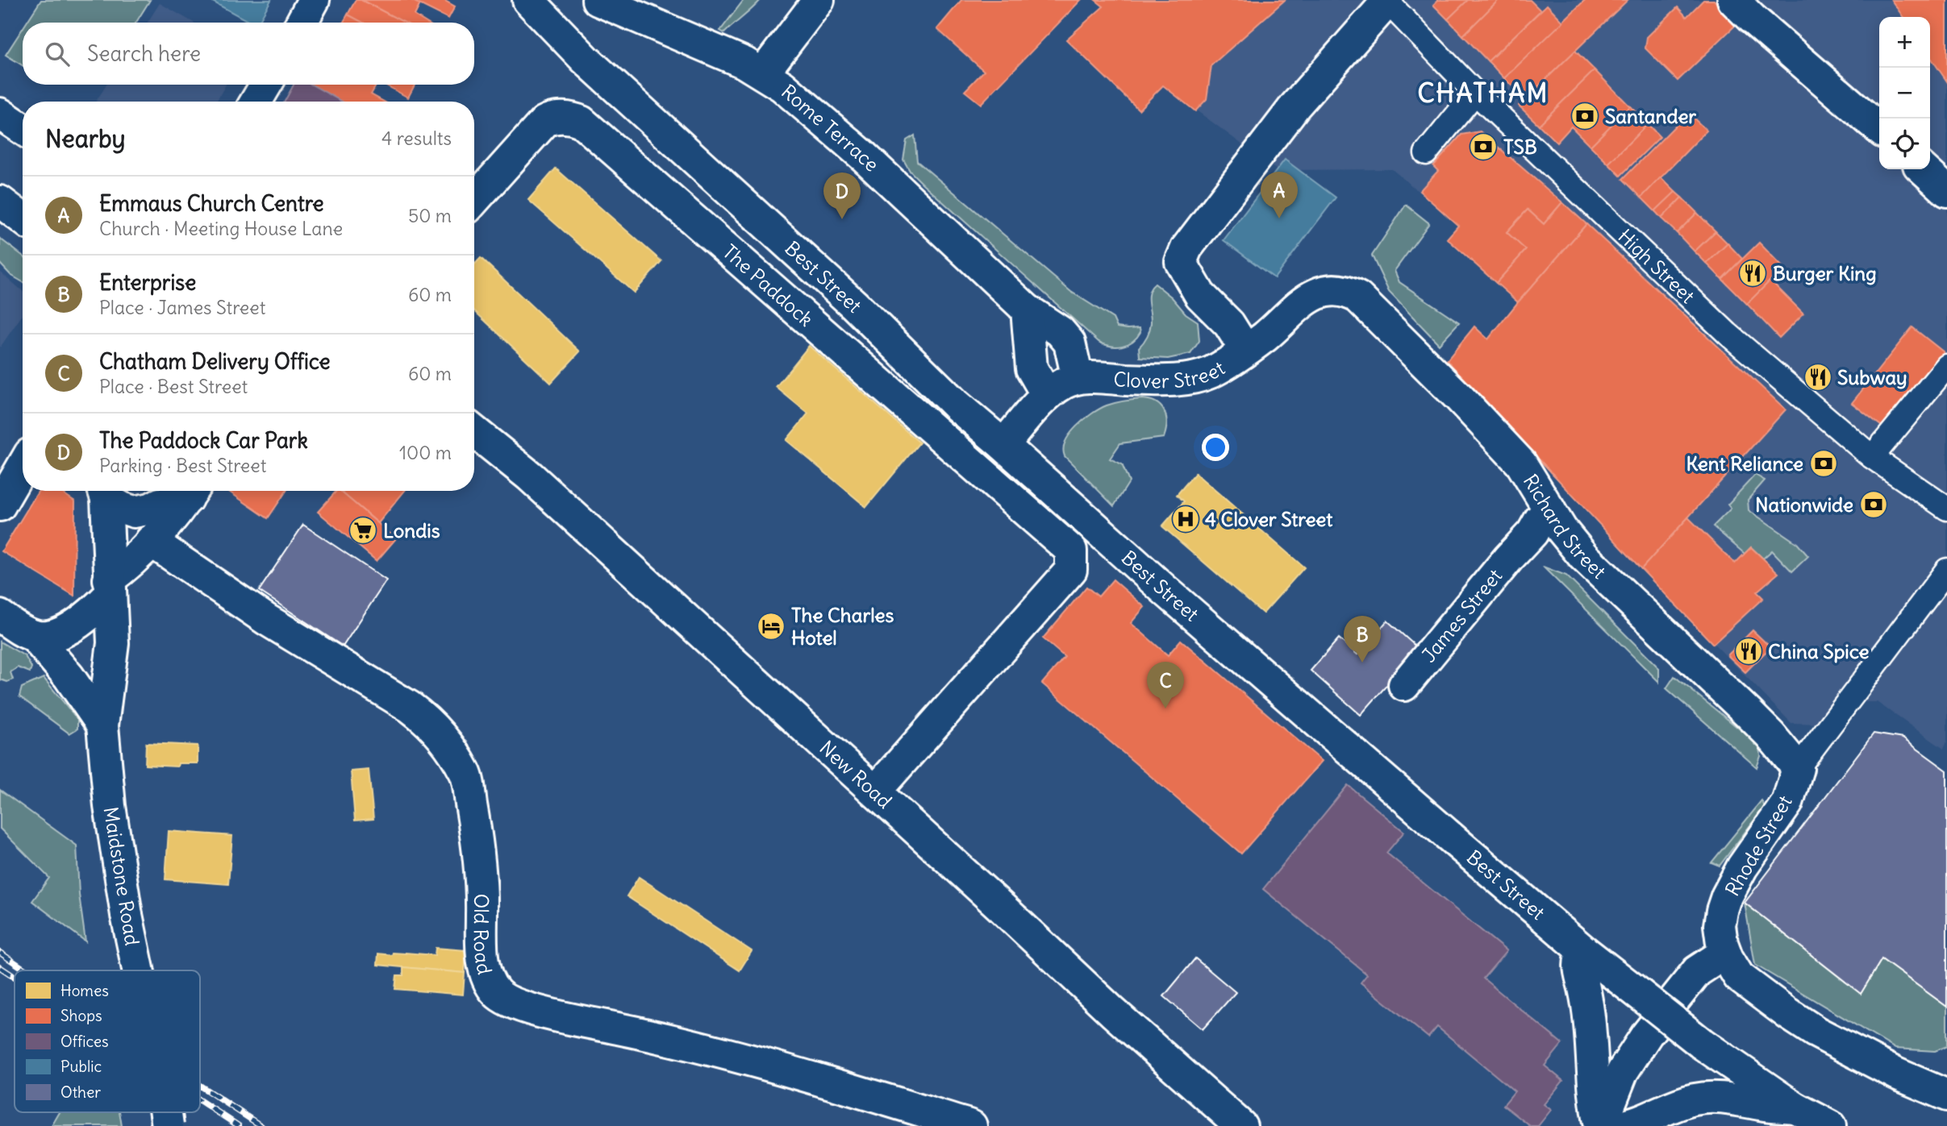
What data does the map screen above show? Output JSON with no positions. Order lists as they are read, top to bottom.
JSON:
{
  "streets": {
    "street": [
      "Rome Terrace",
      "High Street",
      "Best Street",
      "The Paddock",
      "Clover Street",
      "Richard Street",
      "James Street",
      "New Road",
      "Rhode Street",
      "Maidstone Road",
      "Old Road"
    ]
  },
  "crossings": [
    ["Rome Terrace", "Clover Street"],
    ["Best Street", "Clover Street"],
    ["The Paddock", "New Road"],
    ["Clover Street", "Richard Street"],
    ["Richard Street", "James Street"],
    ["Richard Street", "Rhode Street"]
  ],
  "districts": ["CHATHAM"],
  "places": {
    "bank": [
      "Santander",
      "TSB",
      "Kent Reliance",
      "Nationwide"
    ],
    "restaurant": ["Burger King", "Subway", "China Spice"],
    "hospital": ["4 Clover Street"],
    "supermarket": ["Londis"],
    "hotel": ["The Charles Hotel"]
  },
  "legend": [
    "Homes",
    "Shops",
    "Offices",
    "Public",
    "Other"
  ],
  "page": {
    "map_buttons": ["+", "−"],
    "search": "Search here",
    "heading": ["Nearby", "4 results"],
    "pins": [
      "A",
      "D",
      "B",
      "C"
    ],
    "list": [
      {
        "mark": "A",
        "name": "Emmaus Church Centre",
        "note": "Church · Meeting House Lane",
        "value": "50 m"
      },
      {
        "mark": "B",
        "name": "Enterprise",
        "note": "Place · James Street",
        "value": "60 m"
      },
      {
        "mark": "C",
        "name": "Chatham Delivery Office",
        "note": "Place · Best Street",
        "value": "60 m"
      },
      {
        "mark": "D",
        "name": "The Paddock Car Park",
        "note": "Parking · Best Street",
        "value": "100 m"
      }
    ]
  }
}
